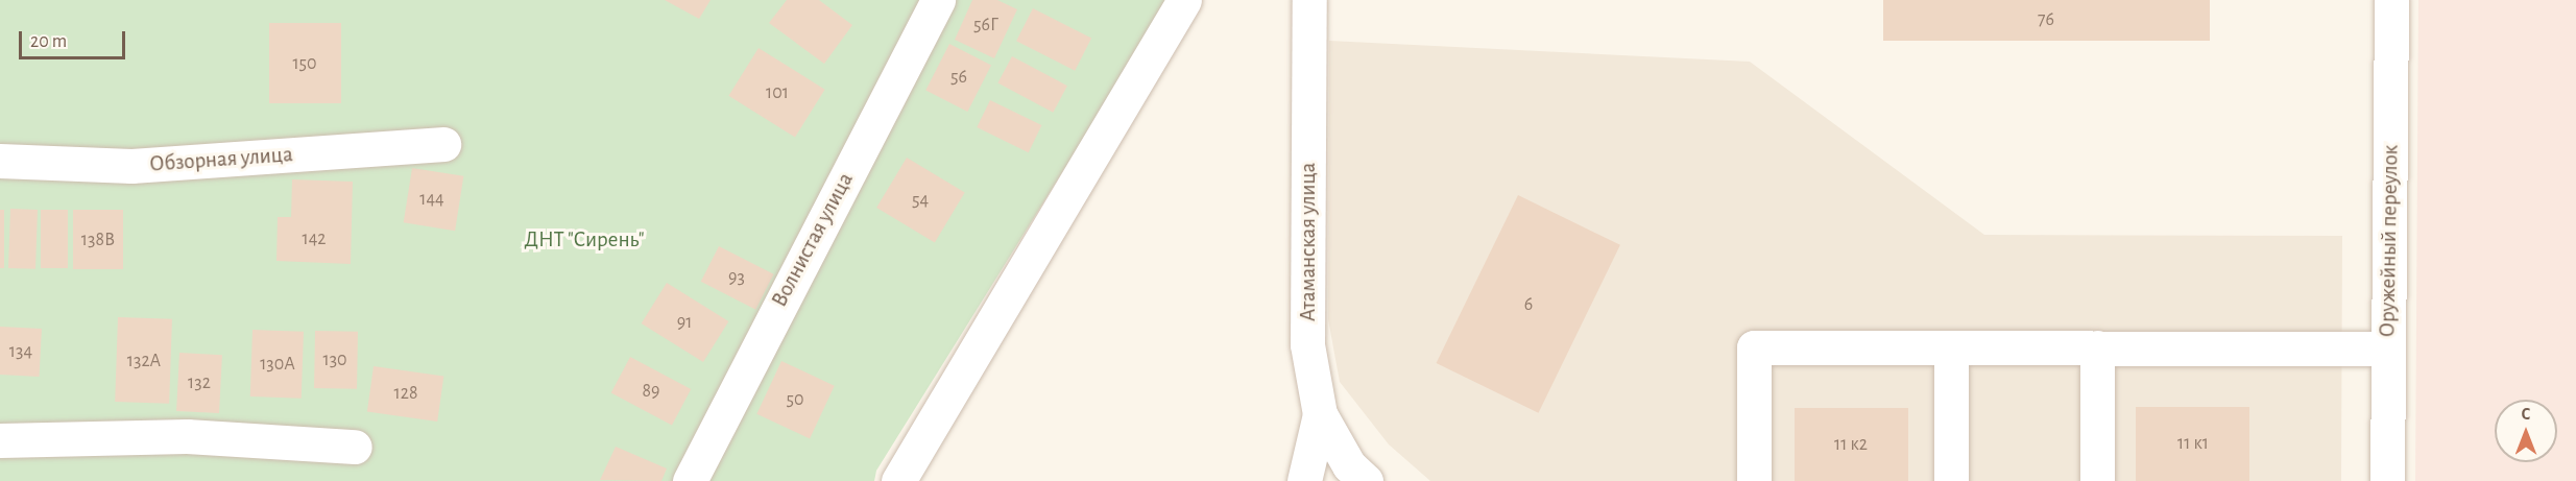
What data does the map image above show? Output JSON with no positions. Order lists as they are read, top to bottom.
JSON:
{
  "streets": {
    "street": [
      "Обзорная улица",
      "Волнистая улица",
      "Оружейный переулок",
      "Атаманская улица"
    ]
  },
  "parks": ["ДНТ \"Сирень\""],
  "house_numbers": [
    "76",
    "56Г",
    "150",
    "56",
    "101",
    "144",
    "54",
    "142",
    "138В",
    "93",
    "6",
    "91",
    "134",
    "130",
    "132А",
    "130А",
    "132",
    "89",
    "128",
    "50",
    "11 к1",
    "11 к2"
  ],
  "scale_bar": "20 m",
  "north": "top"
}
